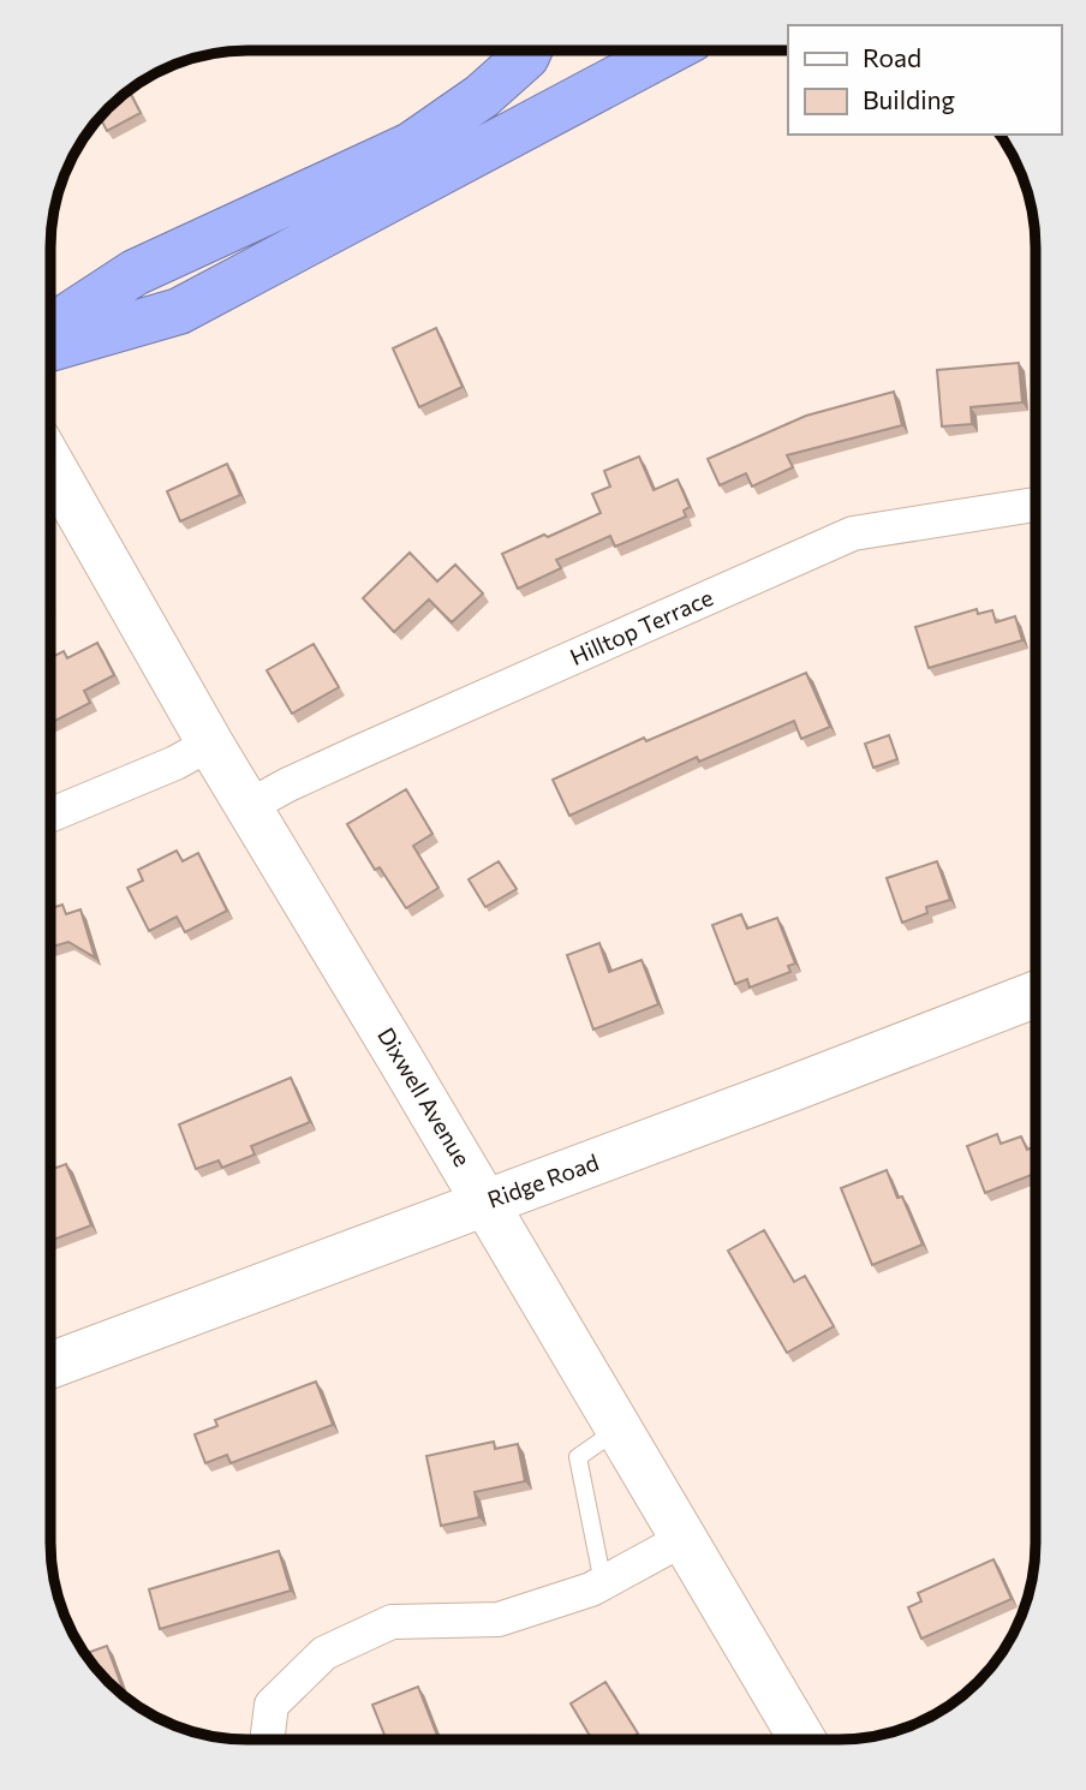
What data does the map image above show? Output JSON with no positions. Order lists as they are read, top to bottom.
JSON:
{
  "streets": {
    "main road": ["Dixwell Avenue", "Ridge Road"],
    "street": ["Hilltop Terrace"]
  },
  "crossings": [
    ["Hilltop Terrace", "Dixwell Avenue"],
    ["Dixwell Avenue", "Ridge Road"]
  ],
  "legend": ["Road", "Building"]
}
